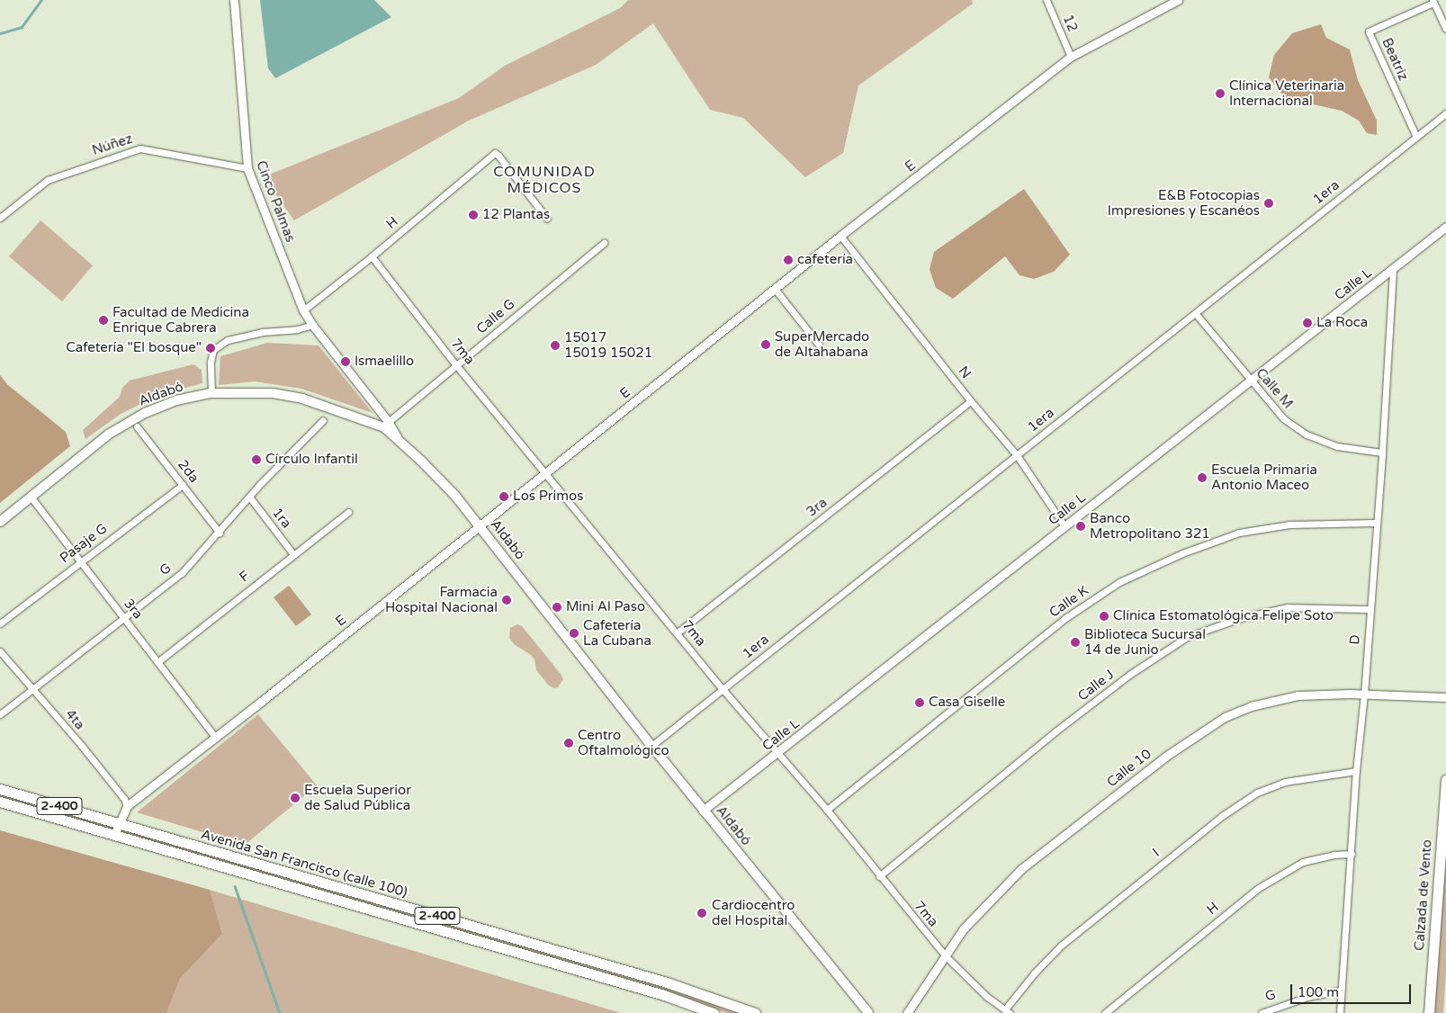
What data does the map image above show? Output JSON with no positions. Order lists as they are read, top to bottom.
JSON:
{
  "streets": {
    "main road": [
      "Aldabó",
      "2-400",
      "Avenida San Francisco (calle 100)",
      "Calzada de Vento"
    ],
    "street": [
      "12",
      "Beatriz",
      "Núñez",
      "E",
      "1era",
      "Cinco Palmas",
      "H",
      "Calle L",
      "Calle G",
      "7ma",
      "N",
      "Calle M",
      "2da",
      "3ra",
      "1ra",
      "Pasaje G",
      "G",
      "F",
      "Calle K",
      "D",
      "Calle J",
      "4ta",
      "Calle 10",
      "I"
    ]
  },
  "crossings": [
    ["12", "E"],
    ["Beatriz", "1era"],
    ["Núñez", "Cinco Palmas"],
    ["E", "7ma"],
    ["E", "N"],
    ["E", "Aldabó"],
    ["E", "3ra"],
    ["E", "4ta"],
    ["E", "Avenida San Francisco (calle 100)"],
    ["1era", "7ma"],
    ["1era", "N"],
    ["1era", "Calle M"],
    ["1era", "Aldabó"],
    ["Cinco Palmas", "H"],
    ["Cinco Palmas", "Calle G"],
    ["Cinco Palmas", "Aldabó"],
    ["H", "7ma"],
    ["H", "D"],
    ["Calle L", "7ma"],
    ["Calle L", "N"],
    ["Calle L", "Calle M"],
    ["Calle L", "Aldabó"],
    ["Calle L", "D"],
    ["Calle G", "7ma"],
    ["Calle G", "Aldabó"],
    ["7ma", "3ra"],
    ["7ma", "Calle K"],
    ["7ma", "Calle J"],
    ["7ma", "Calle 10"],
    ["7ma", "I"],
    ["N", "3ra"],
    ["Calle M", "D"],
    ["Aldabó", "3ra"],
    ["2da", "Pasaje G"],
    ["2da", "G"],
    ["3ra", "Pasaje G"],
    ["3ra", "G"],
    ["3ra", "F"],
    ["1ra", "G"],
    ["1ra", "F"],
    ["G", "D"],
    ["G", "4ta"],
    ["Calle K", "D"],
    ["D", "Calle J"],
    ["D", "Calle 10"],
    ["D", "I"]
  ],
  "districts": ["COMUNIDAD MÉDICOS"],
  "places": [
    "Clínica Veterinaria Internacional",
    "E&B Fotocopias Impresiones y Escanéos",
    "12 Plantas",
    "cafetería",
    "Facultad de Medicina Enrique Cabrera",
    "La Roca",
    "SuperMercado de Altahabana",
    "15017 15019 15021",
    "Cafetería \"El bosque\"",
    "Ismaelillo",
    "Círculo Infantil",
    "Escuela Primaria Antonio Maceo",
    "Los Primos",
    "Banco Metropolitano 321",
    "Farmacia Hospital Nacional",
    "Mini Al Paso",
    "Clínica Estomatológica Felipe Soto",
    "Cafetería La Cubana",
    "Biblioteca Sucursal 14 de Junio",
    "Casa Giselle",
    "Centro Oftalmológico",
    "Escuela Superior de Salud Pública",
    "Cardiocentro del Hospital"
  ],
  "scale_bar": "100 m"
}
